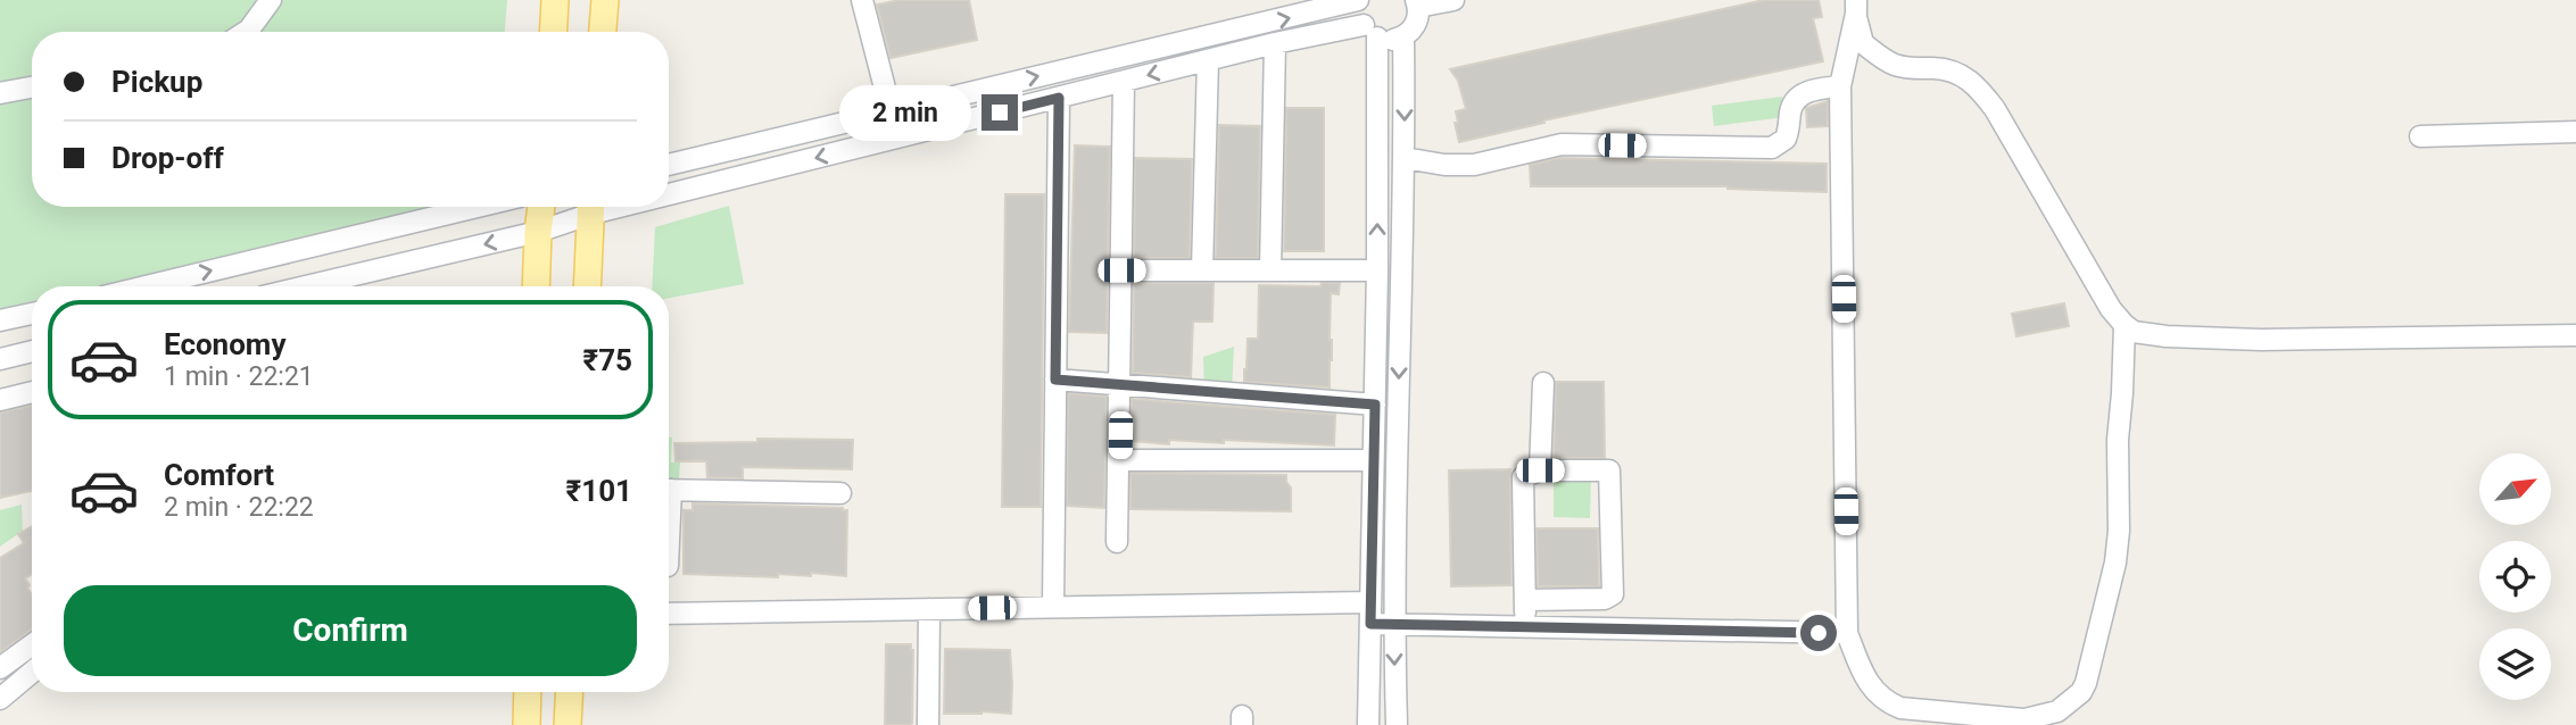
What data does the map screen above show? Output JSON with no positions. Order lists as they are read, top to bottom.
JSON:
{
  "north": "top right",
  "page": {
    "banner": ["Pickup", "Drop-off"],
    "bubble": "2 min",
    "list": [
      {
        "name": "Economy",
        "note": "1 min · 22:21",
        "value": "₹75"
      },
      {
        "name": "Comfort",
        "note": "2 min · 22:22",
        "value": "₹101"
      }
    ],
    "buttons": "Confirm"
  }
}
